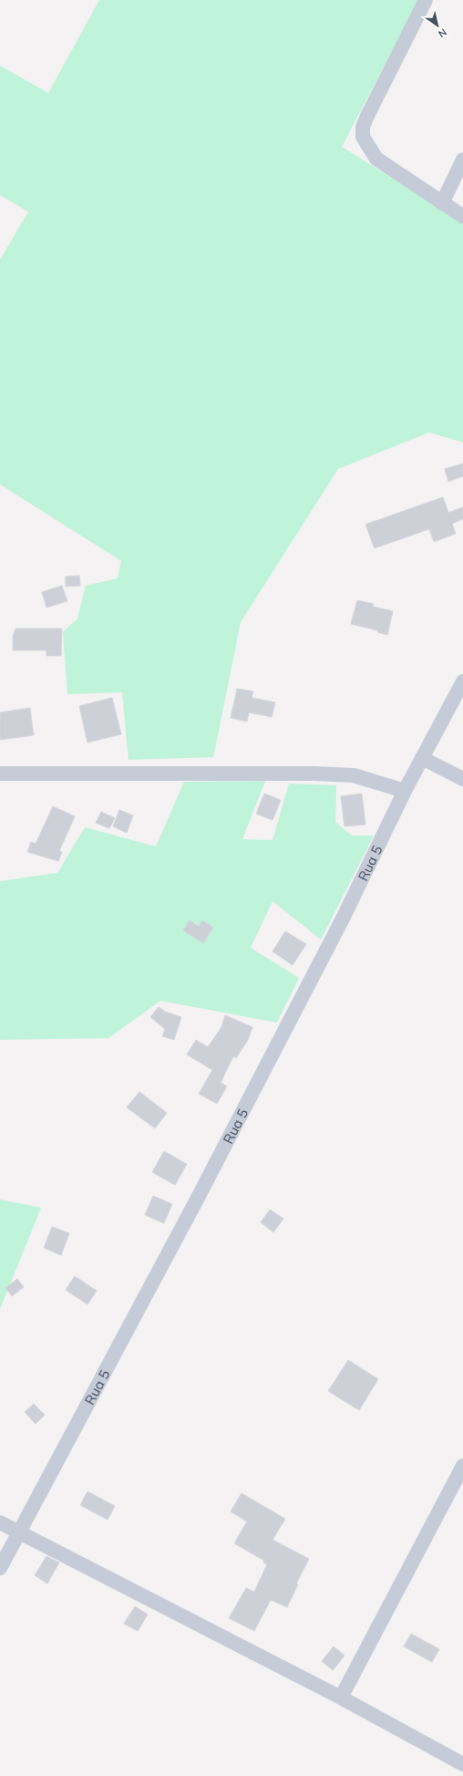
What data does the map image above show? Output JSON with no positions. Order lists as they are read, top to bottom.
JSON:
{
  "streets": {
    "street": ["Rua 5"]
  },
  "north": "bottom right"
}
